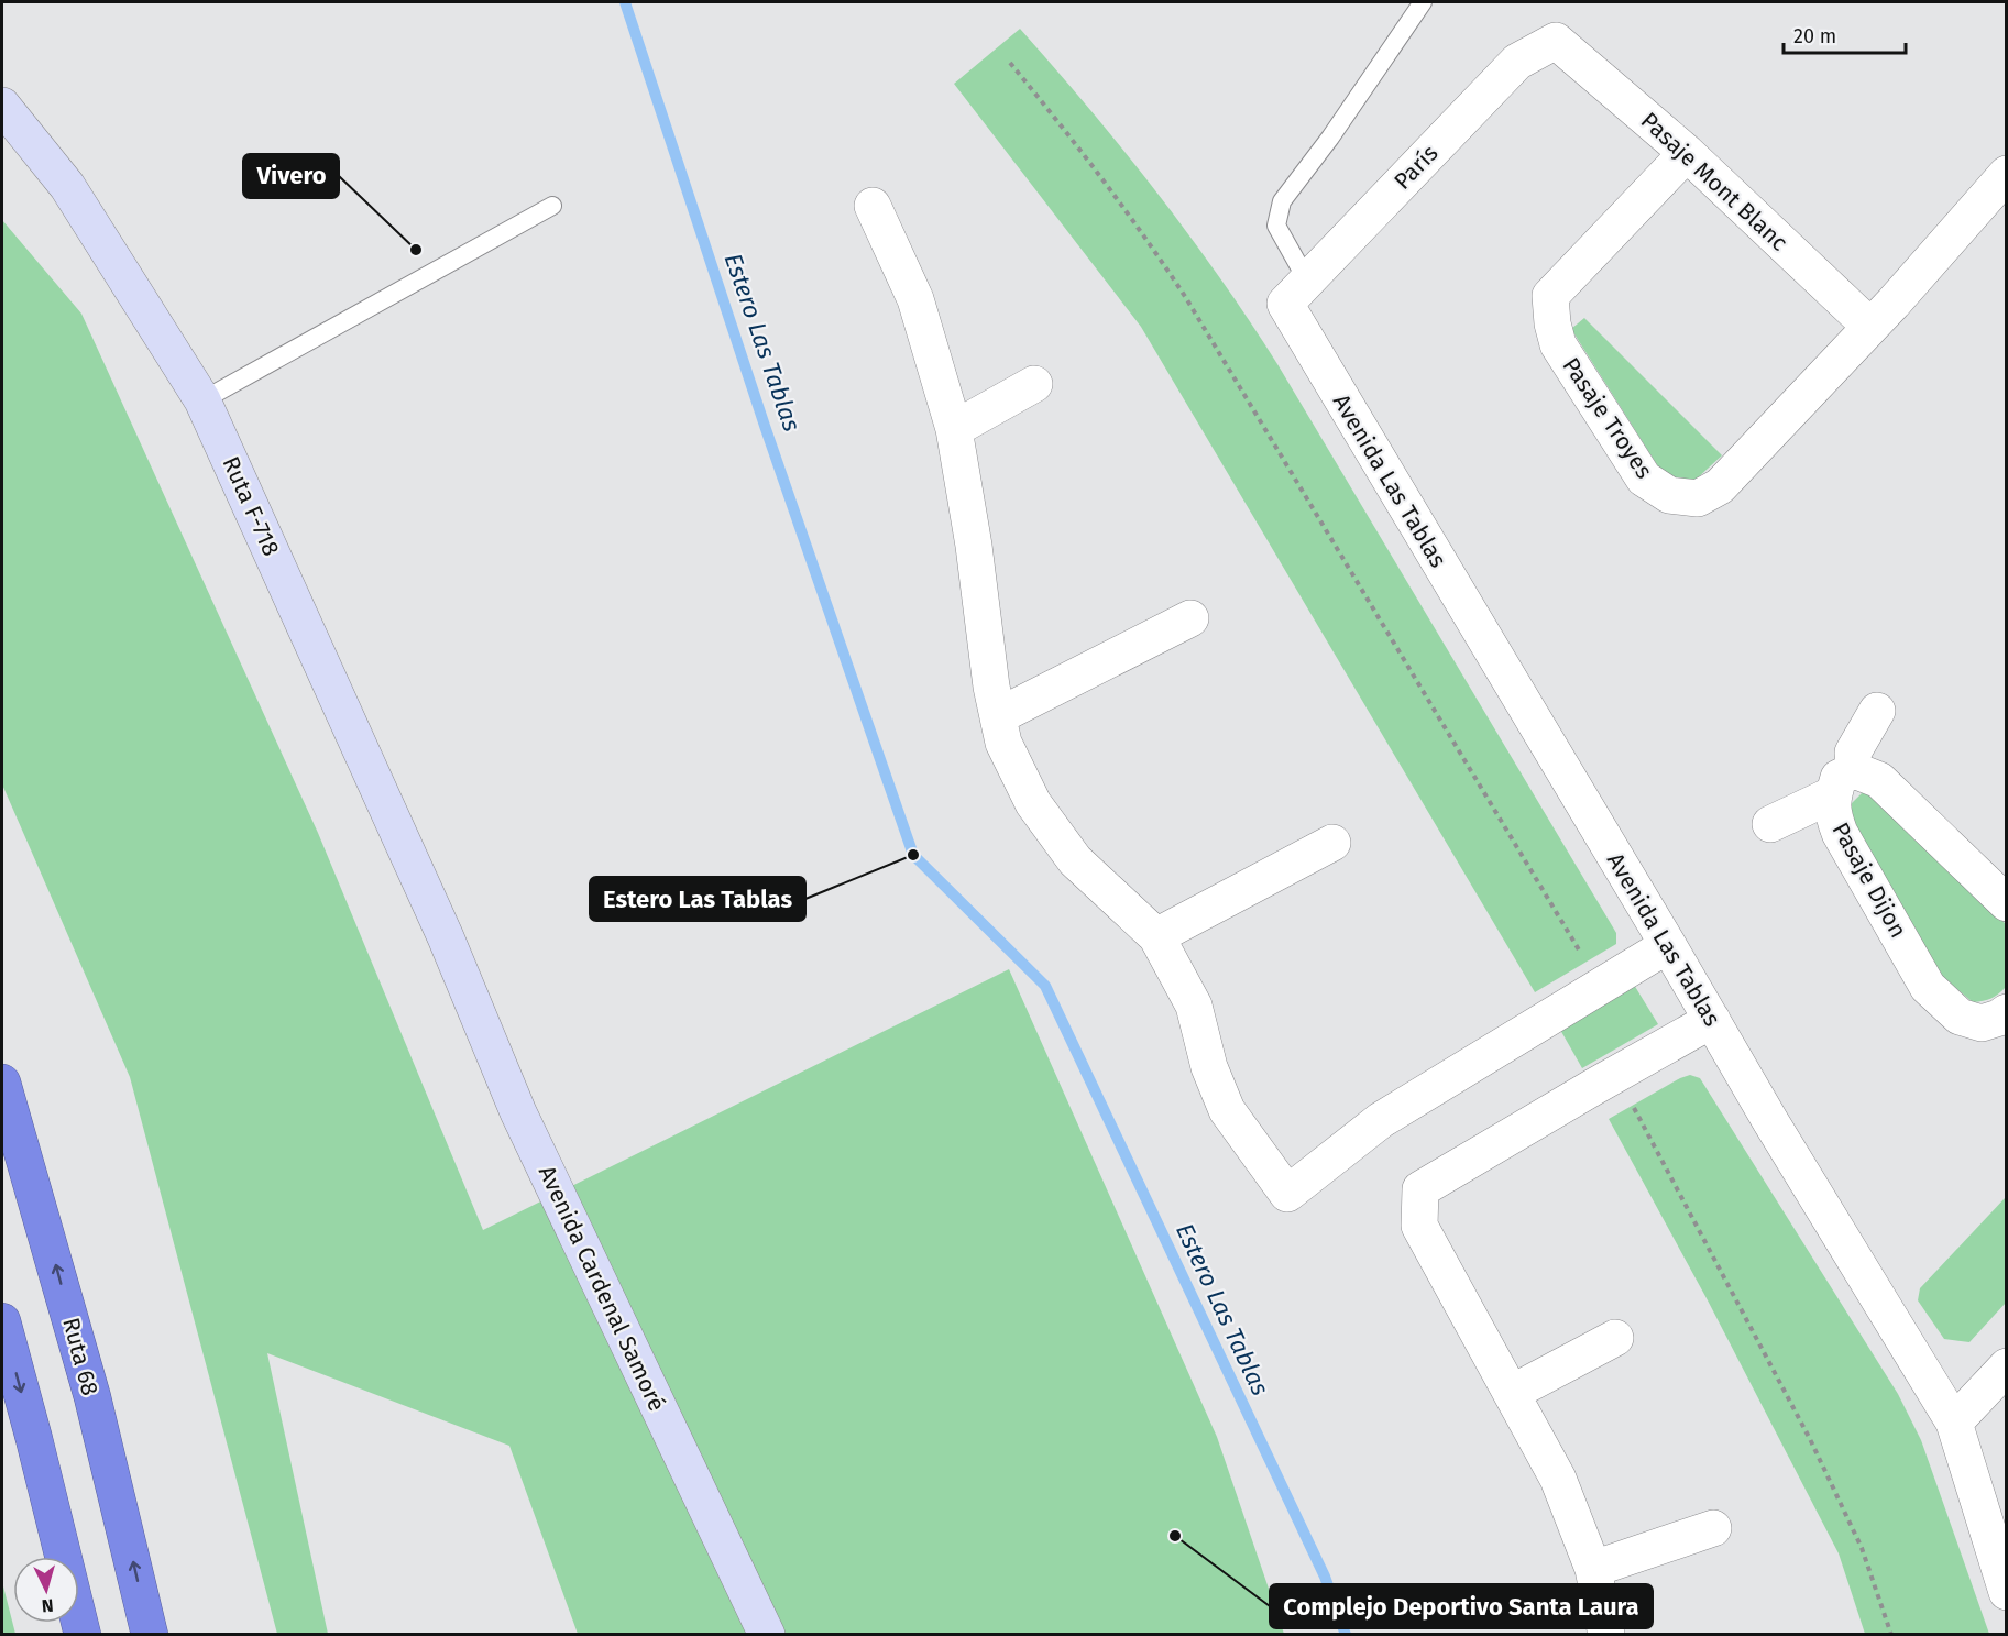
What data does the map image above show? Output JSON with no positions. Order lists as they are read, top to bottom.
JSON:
{
  "streets": {
    "highway": ["Ruta 68"],
    "main road": ["Ruta F-718", "Avenida Cardenal Samoré"],
    "street": [
      "París",
      "Pasaje Mont Blanc",
      "Pasaje Troyes",
      "Avenida Las Tablas",
      "Pasaje Dijon"
    ]
  },
  "crossings": [
    ["París", "Pasaje Mont Blanc"],
    ["París", "Avenida Las Tablas"],
    ["Pasaje Mont Blanc", "Pasaje Troyes"],
    ["Ruta F-718", "Avenida Cardenal Samoré"]
  ],
  "water": ["Estero Las Tablas"],
  "places": ["Vivero", "Estero Las Tablas", "Complejo Deportivo Santa Laura"],
  "scale_bar": "20 m",
  "north": "bottom"
}
